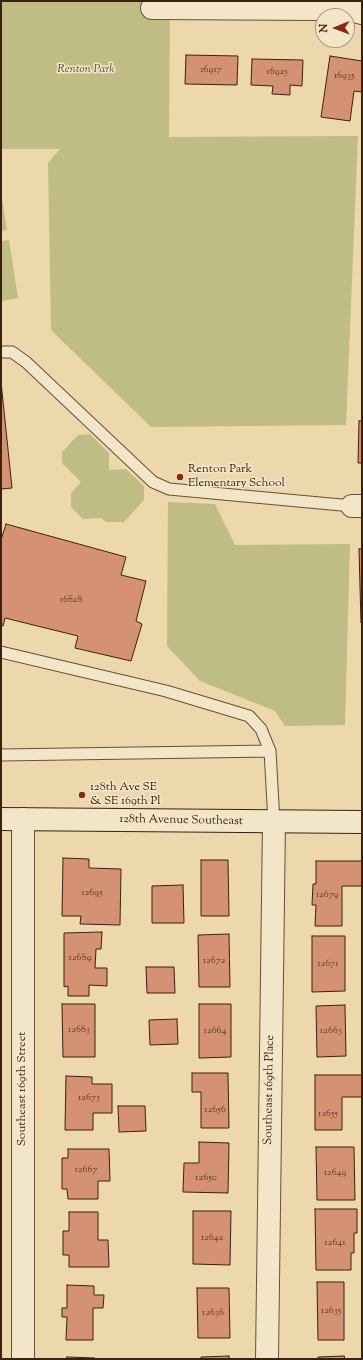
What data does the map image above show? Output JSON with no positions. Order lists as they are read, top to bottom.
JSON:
{
  "streets": {
    "street": ["128th Avenue Southeast", "Southeast 169th Street", "Southeast 169th Place"]
  },
  "crossings": [
    ["128th Avenue Southeast", "Southeast 169th Street"],
    ["128th Avenue Southeast", "Southeast 169th Place"]
  ],
  "parks": ["Renton Park"],
  "places": ["Renton Park Elementary School", "128th Ave SE & SE 169th Pl"],
  "house_numbers": [
    "16917",
    "16925",
    "16935",
    "16828",
    "12695",
    "12679",
    "12689",
    "12672",
    "12671",
    "12683",
    "12664",
    "12663",
    "12673",
    "12656",
    "12655",
    "12667",
    "12649",
    "12650",
    "12642",
    "12641",
    "12635",
    "12636"
  ],
  "north": "left"
}
